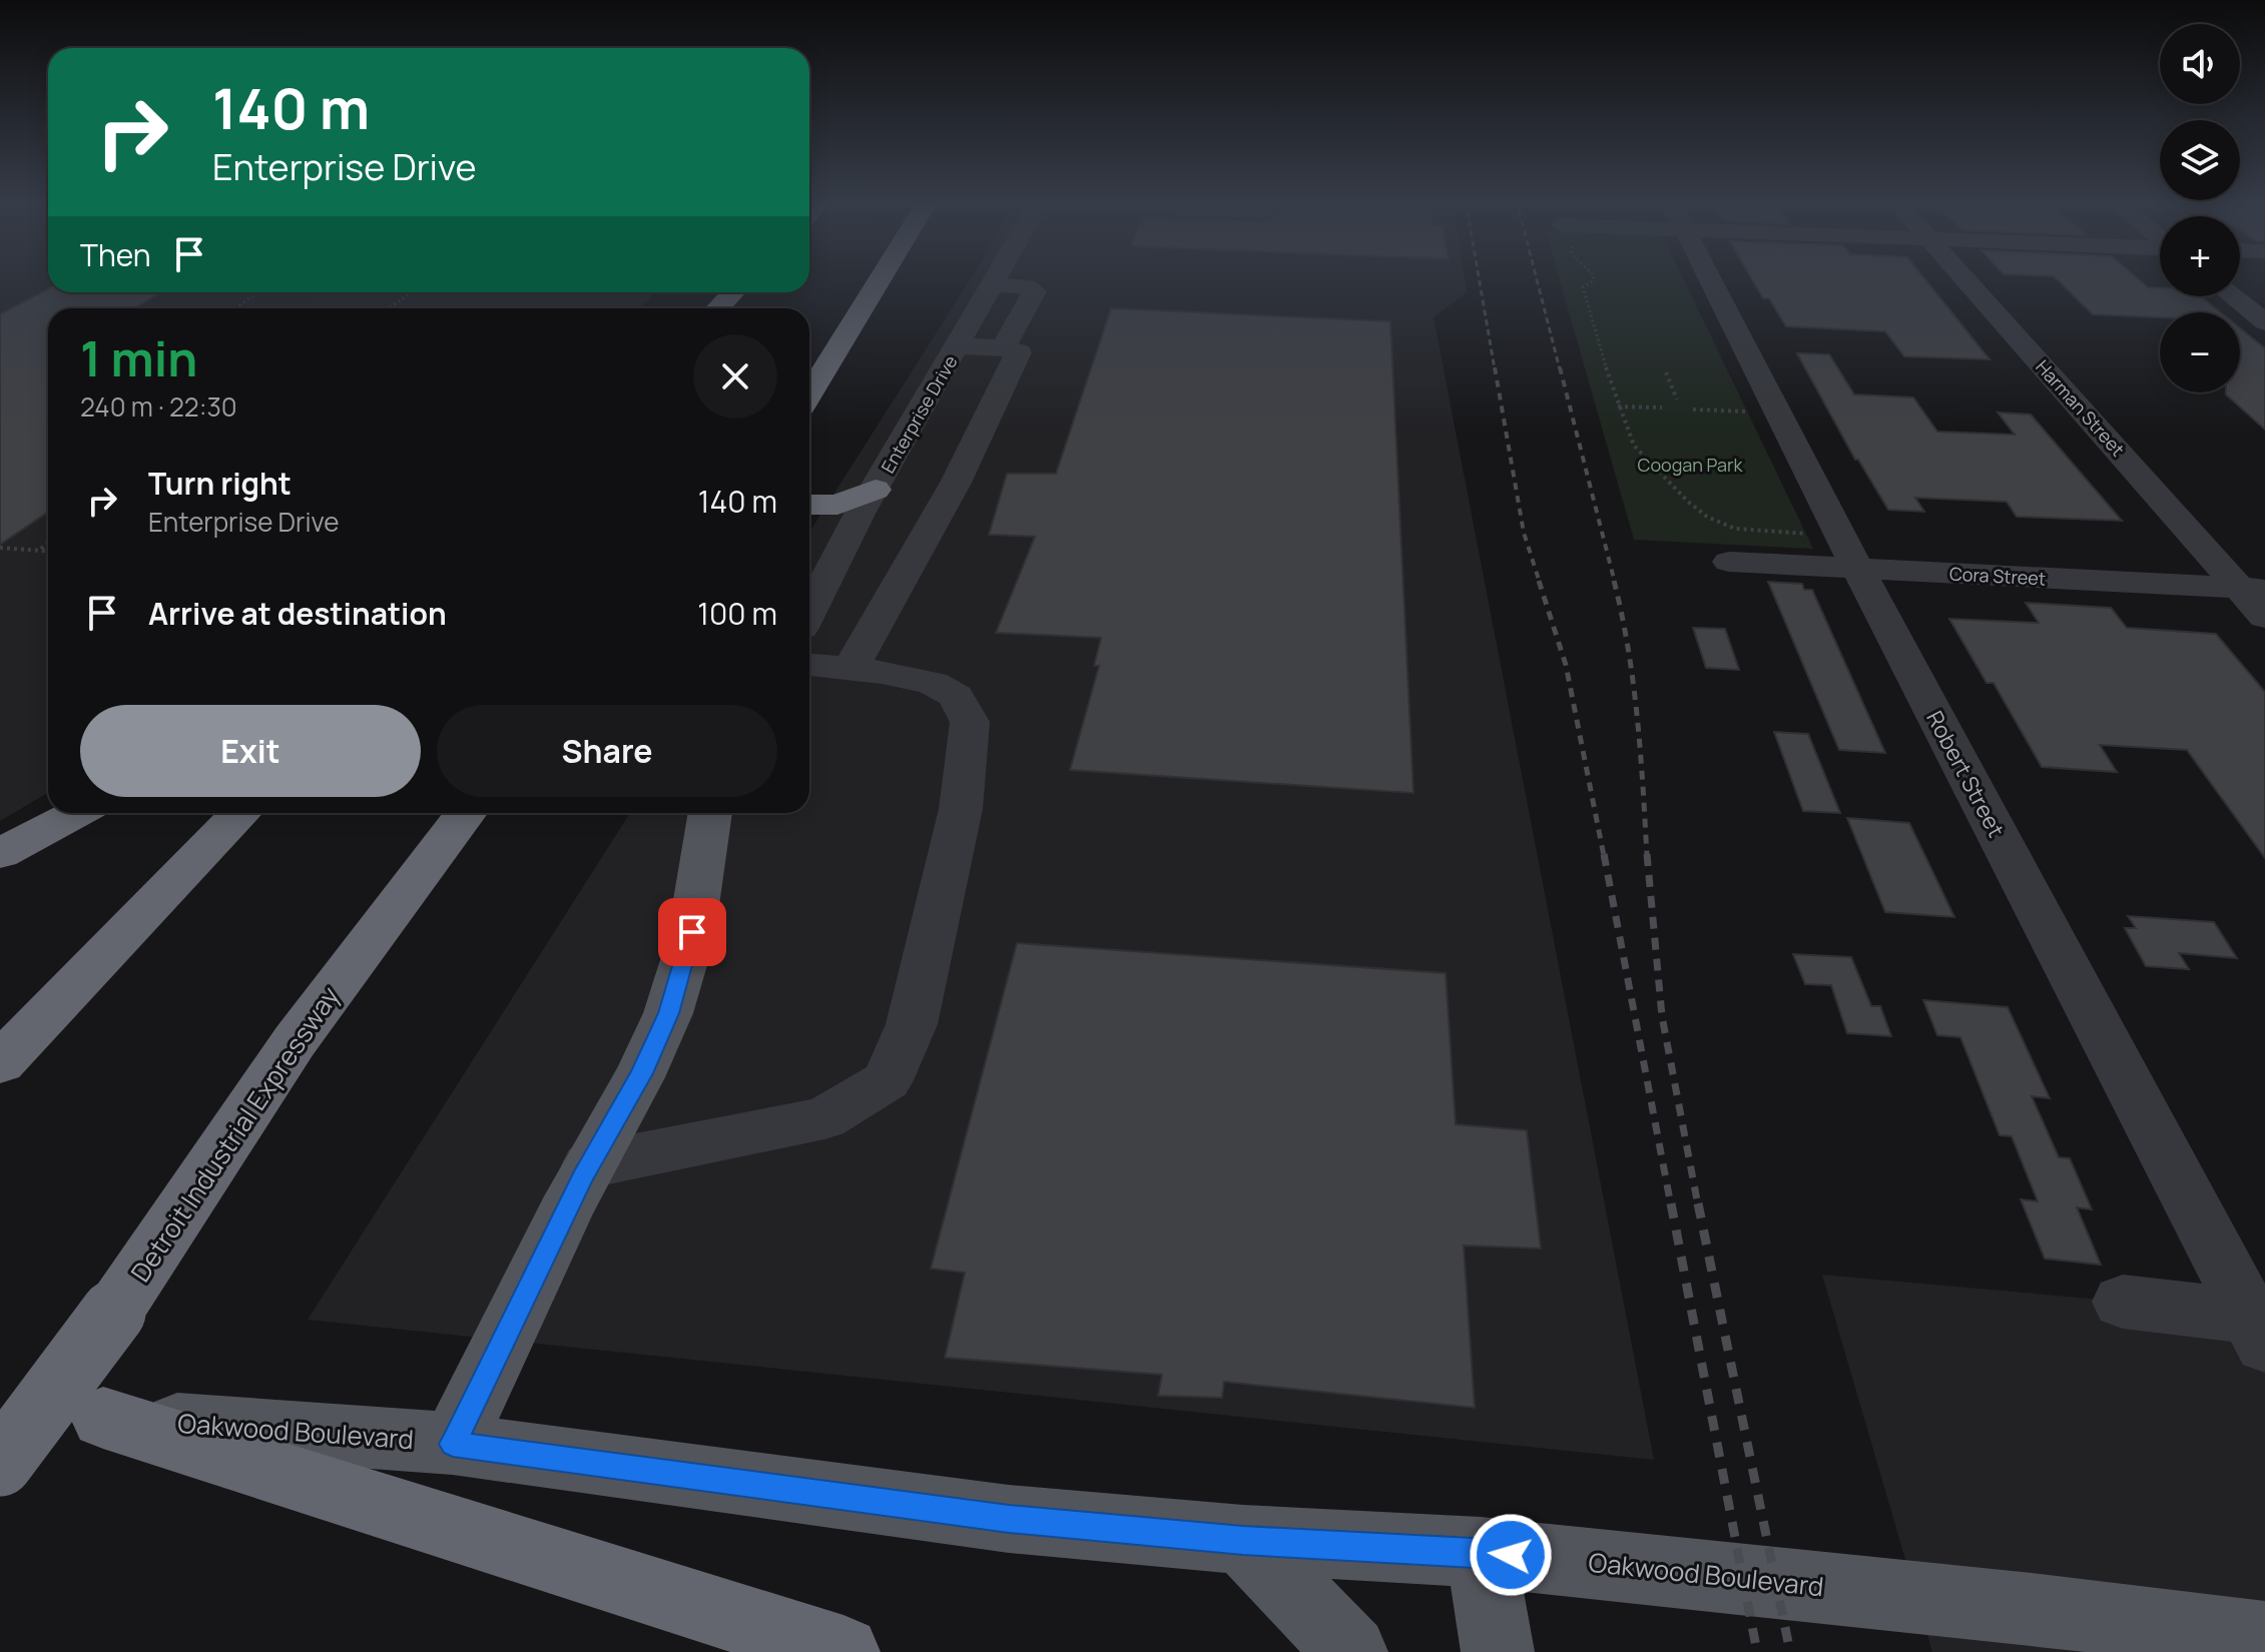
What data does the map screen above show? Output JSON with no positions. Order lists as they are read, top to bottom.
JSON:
{
  "streets": {
    "highway": ["Detroit Industrial Expressway"],
    "main road": ["Oakwood Boulevard"],
    "street": [
      "Harman Street",
      "Enterprise Drive",
      "Cora Street",
      "Robert Street"
    ]
  },
  "crossings": [
    ["Harman Street", "Cora Street"],
    ["Cora Street", "Robert Street"]
  ],
  "parks": ["Coogan Park"],
  "page": {
    "map_buttons": ["+", "−"],
    "turn": ["140 m", "Enterprise Drive"],
    "then": "Then",
    "heading": ["1 min", "240 m · 22:30"],
    "list": [
      {
        "name": "Turn right",
        "note": "Enterprise Drive",
        "value": "140 m"
      },
      {
        "name": "Arrive at destination",
        "value": "100 m"
      }
    ],
    "buttons": ["Exit", "Share"]
  }
}
